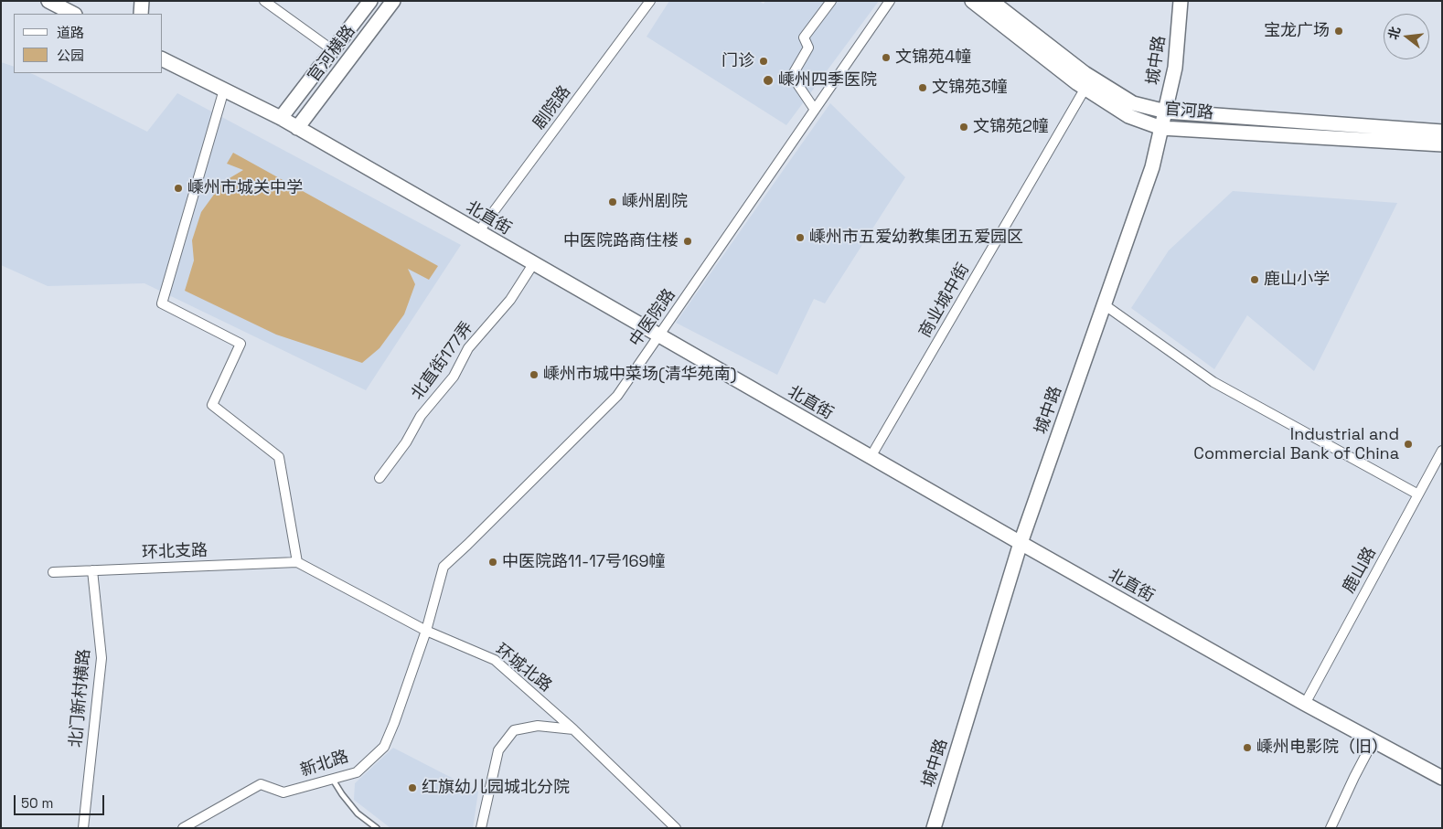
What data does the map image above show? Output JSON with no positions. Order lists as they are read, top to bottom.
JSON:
{
  "streets": {
    "main road": [
      "官河横路",
      "城中路",
      "官河路",
      "北直街"
    ],
    "street": [
      "剧院路",
      "商业城中街",
      "中医院路",
      "北直街177弄",
      "环北支路",
      "鹿山路",
      "环城北路",
      "北门新村横路",
      "新北路"
    ]
  },
  "crossings": [
    ["官河横路", "北直街"],
    ["城中路", "官河路"],
    ["城中路", "北直街"],
    ["剧院路", "北直街"],
    ["官河路", "商业城中街"],
    ["北直街", "商业城中街"],
    ["北直街", "中医院路"],
    ["北直街", "北直街177弄"],
    ["北直街", "鹿山路"],
    ["中医院路", "环城北路"],
    ["中医院路", "新北路"],
    ["环北支路", "环城北路"],
    ["环北支路", "北门新村横路"],
    ["环城北路", "新北路"]
  ],
  "places": [
    "宝龙广场",
    "文锦苑4幢",
    "门诊",
    "嵊州四季医院",
    "文锦苑3幢",
    "文锦苑2幢",
    "嵊州市城关中学",
    "嵊州剧院",
    "嵊州市五爱幼教集团五爱园区",
    "中医院路商住楼",
    "鹿山小学",
    "嵊州市城中菜场(清华苑南)",
    "Industrial and Commercial Bank of China",
    "中医院路11-17号169幢",
    "嵊州电影院（旧）",
    "红旗幼儿园城北分院"
  ],
  "legend": ["道路", "公园"],
  "scale_bar": "50 m",
  "north": "left"
}
